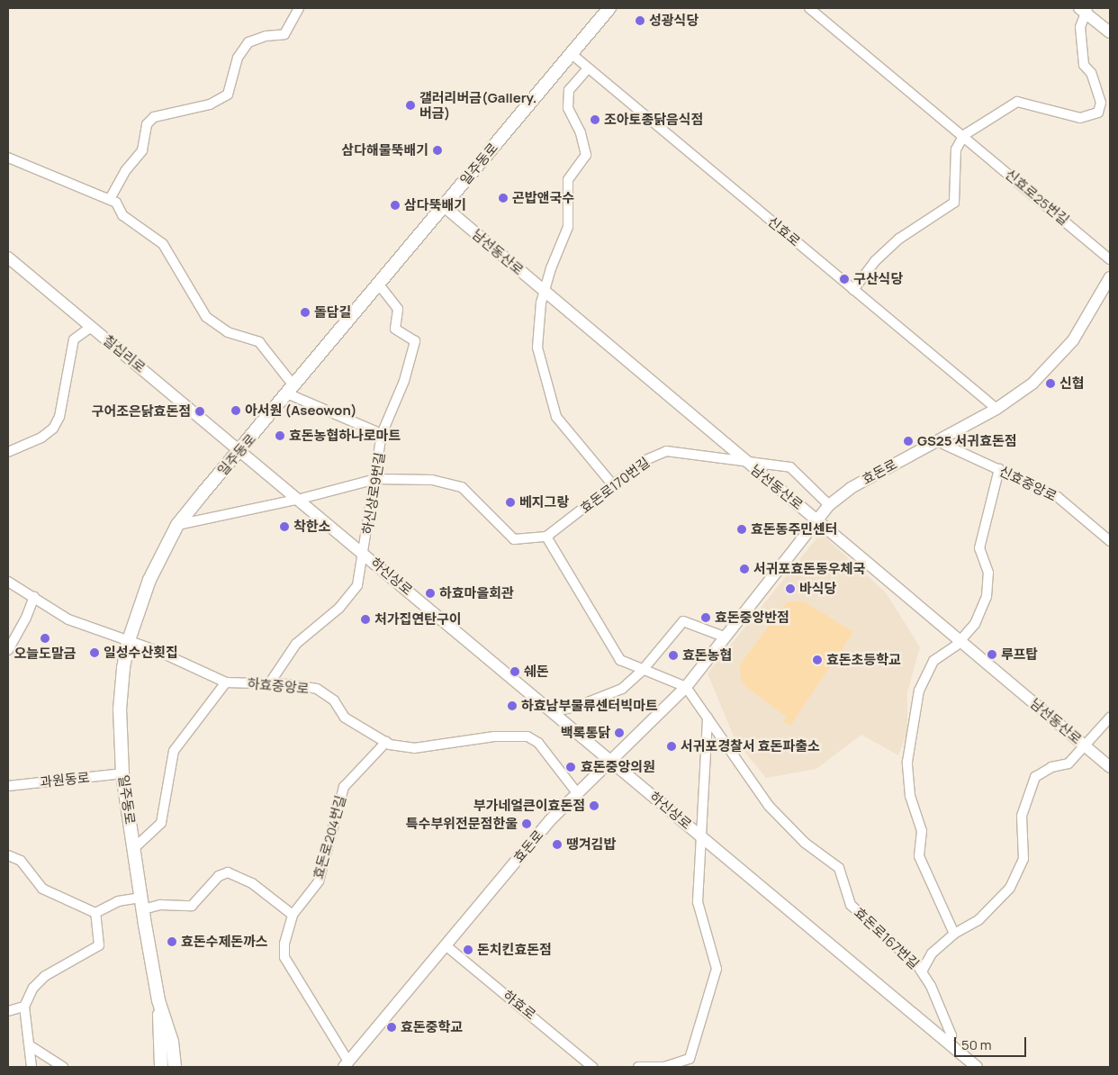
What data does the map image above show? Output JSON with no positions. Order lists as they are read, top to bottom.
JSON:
{
  "streets": {
    "main road": ["일주동로"],
    "street": [
      "신효로25번길",
      "신효로",
      "남선동산로",
      "칠십리로",
      "효돈로",
      "신효중앙로",
      "효돈로170번길",
      "하신상로9번길",
      "하신상로",
      "하효중앙로",
      "과원동로",
      "효돈로204번길",
      "효돈로167번길",
      "하효로"
    ]
  },
  "crossings": [
    ["일주동로", "신효로"],
    ["일주동로", "남선동산로"],
    ["일주동로", "칠십리로"],
    ["일주동로", "하신상로9번길"],
    ["일주동로", "하신상로"],
    ["일주동로", "하효중앙로"],
    ["일주동로", "과원동로"],
    ["신효로", "효돈로"],
    ["남선동산로", "효돈로"],
    ["남선동산로", "효돈로170번길"],
    ["칠십리로", "하신상로"],
    ["효돈로", "신효중앙로"],
    ["효돈로", "효돈로170번길"],
    ["효돈로", "하신상로"],
    ["효돈로", "하효중앙로"],
    ["효돈로", "효돈로204번길"],
    ["효돈로", "효돈로167번길"],
    ["효돈로", "하효로"],
    ["하신상로9번길", "하신상로"],
    ["하신상로", "하효중앙로"],
    ["하신상로", "효돈로167번길"],
    ["하효중앙로", "효돈로204번길"]
  ],
  "places": [
    "성광식당",
    "갤러리버금(Gallery. 버금)",
    "조아토종닭음식점",
    "삼다해물뚝배기",
    "곤밥앤국수",
    "삼다뚝배기",
    "구산식당",
    "돌담길",
    "신협",
    "아서원 (Aseowon)",
    "구어조은닭효돈점",
    "효돈농협하나로마트",
    "GS25 서귀효돈점",
    "베지그랑",
    "착한소",
    "효돈동주민센터",
    "서귀포효돈동우체국",
    "바식당",
    "하효마을회관",
    "효돈중앙반점",
    "처가집연탄구이",
    "오늘도말금",
    "일성수산횟집",
    "루프탑",
    "효돈농협",
    "효돈초등학교",
    "쉐돈",
    "하효남부물류센터빅마트",
    "백록통닭",
    "서귀포경찰서 효돈파출소",
    "효돈중앙의원",
    "부가네얼큰이효돈점",
    "특수부위전문점한울",
    "땡겨김밥",
    "효돈수제돈까스",
    "돈치킨효돈점",
    "효돈중학교"
  ],
  "scale_bar": "50 m"
}
